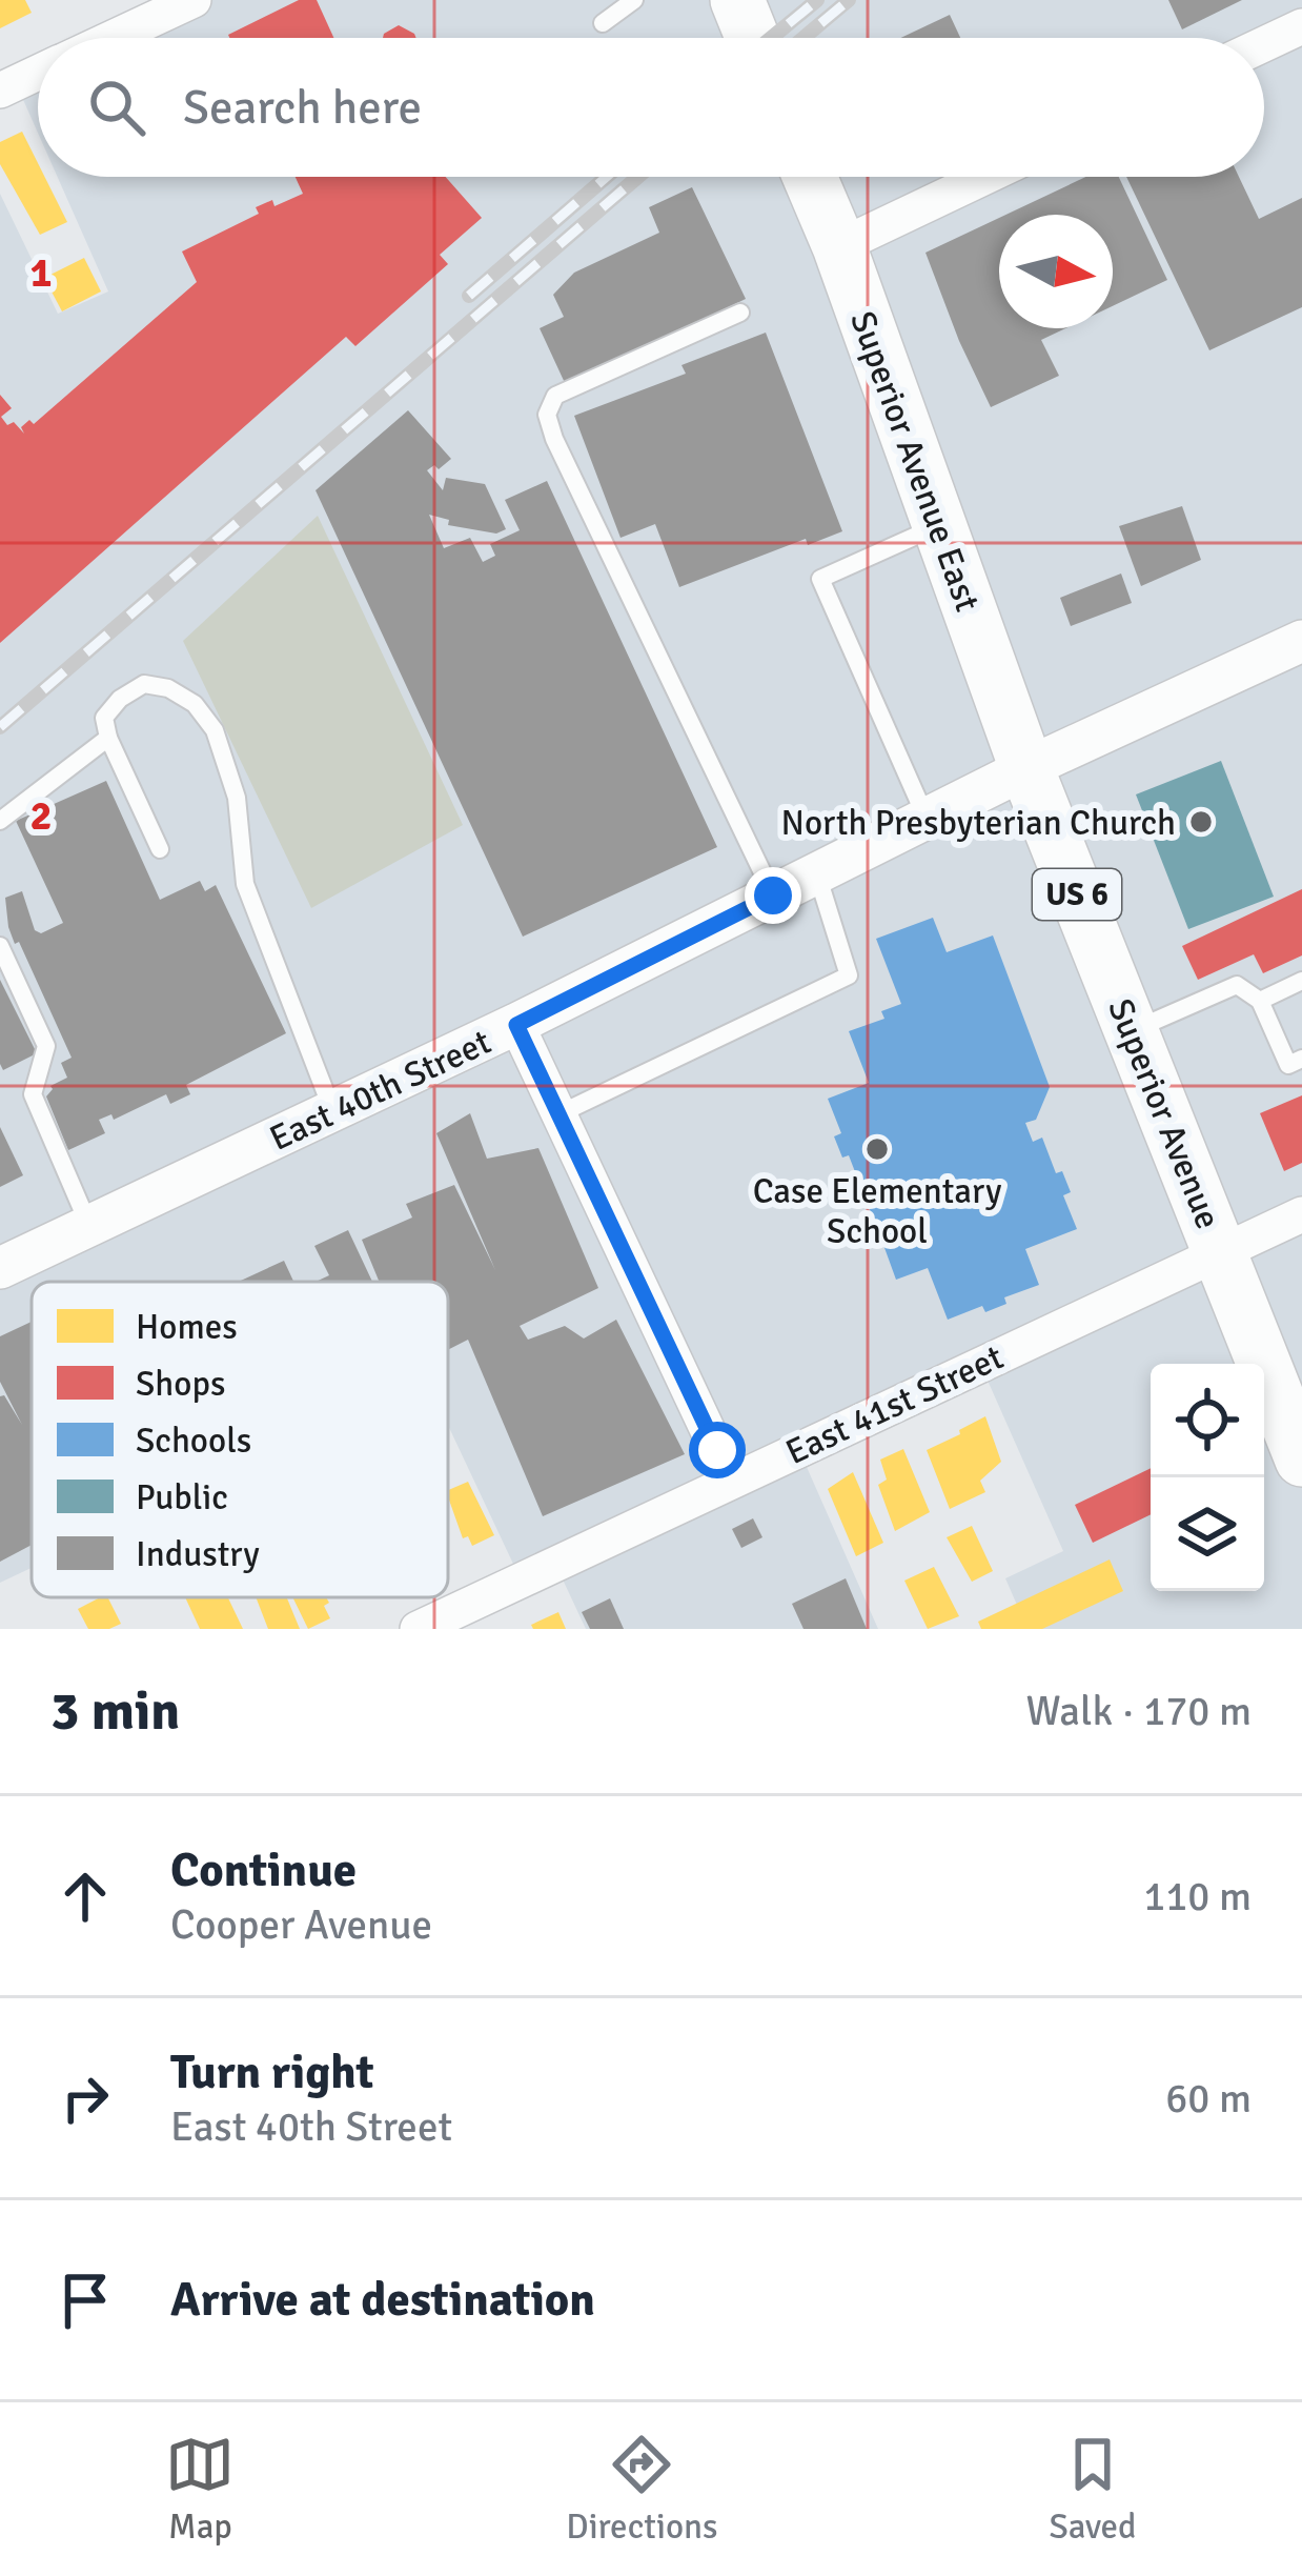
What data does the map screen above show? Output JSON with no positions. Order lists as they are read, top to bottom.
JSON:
{
  "streets": {
    "main road": ["Superior Avenue East", "US 6", "Superior Avenue"],
    "street": ["East 40th Street", "East 41st Street"]
  },
  "crossings": [
    ["Superior Avenue East", "East 40th Street"],
    ["Superior Avenue East", "Superior Avenue"],
    ["East 40th Street", "Superior Avenue"],
    ["Superior Avenue", "East 41st Street"]
  ],
  "places": ["North Presbyterian Church", "Case Elementary School"],
  "legend": [
    "Homes",
    "Shops",
    "Schools",
    "Public",
    "Industry"
  ],
  "north": "right",
  "page": {
    "search": "Search here",
    "heading": ["3 min", "Walk · 170 m"],
    "list": [
      ["Continue", "Cooper Avenue", "110 m"],
      ["Turn right", "East 40th Street", "60 m"],
      "Arrive at destination"
    ],
    "nav": ["Map", "Directions", "Saved"]
  },
  "grid": {
    "rows": ["1", "2"]
  }
}
